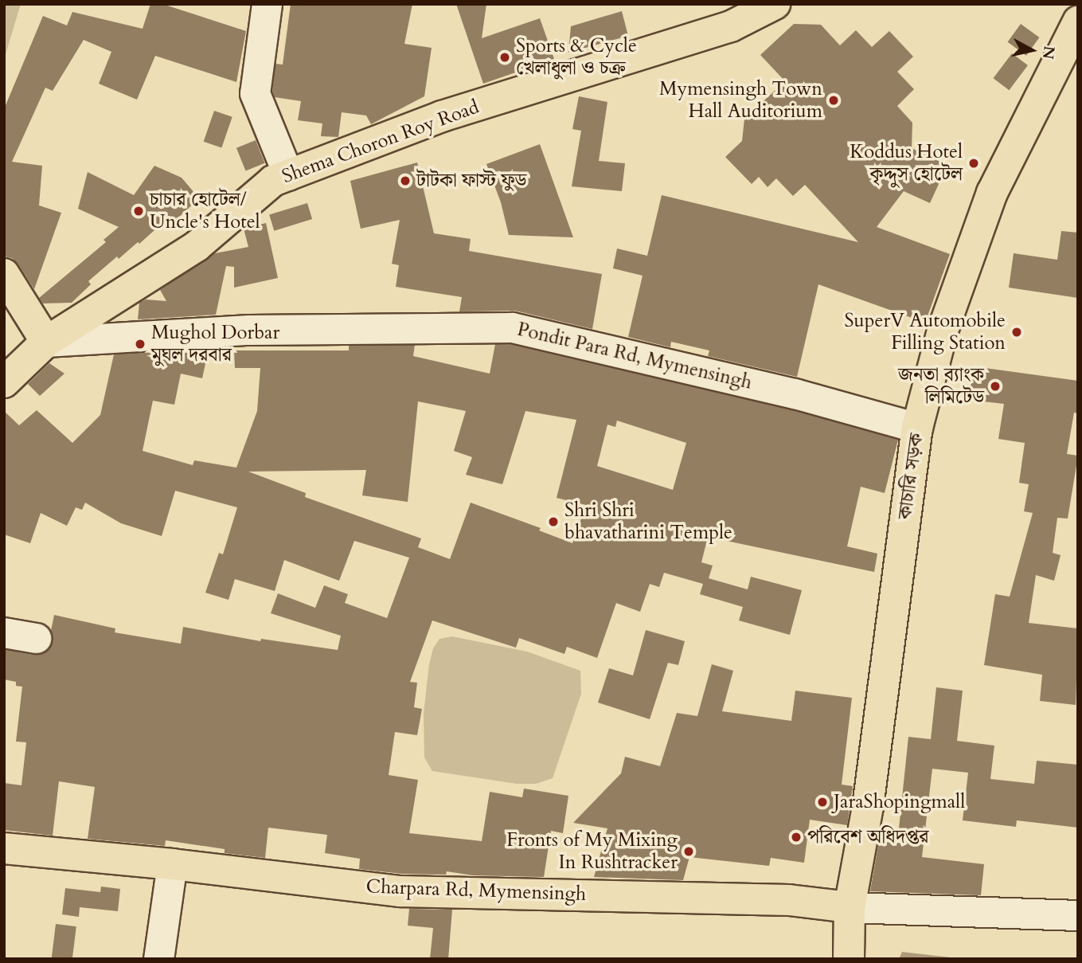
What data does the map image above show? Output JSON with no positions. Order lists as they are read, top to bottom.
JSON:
{
  "streets": {
    "main road": ["Shema Choron Roy Road", "কাচারি সড়ক", "Charpara Rd, Mymensingh"],
    "street": ["Pondit Para Rd, Mymensingh"]
  },
  "crossings": [
    ["Shema Choron Roy Road", "Pondit Para Rd, Mymensingh"],
    ["Pondit Para Rd, Mymensingh", "কাচারি সড়ক"],
    ["কাচারি সড়ক", "Charpara Rd, Mymensingh"]
  ],
  "places": [
    "Sports & Cycle খেলাধুলা ও চক্র",
    "Mymensingh Town Hall Auditorium",
    "Koddus Hotel কৃদ্দুস হোটেল",
    "টাটকা ফাস্ট ফুড",
    "চাচার হোটেল/ Uncle's Hotel",
    "SuperV Automobile Filling Station",
    "Mughol Dorbar মুঘল দরবার",
    "জনতা ব্যাংক লিমিটেড",
    "Shri Shri bhavatharini Temple",
    "JaraShopingmall",
    "পরিবেশ অধিদপ্তর",
    "Fronts of My Mixing In Rushtracker"
  ],
  "north": "right"
}
